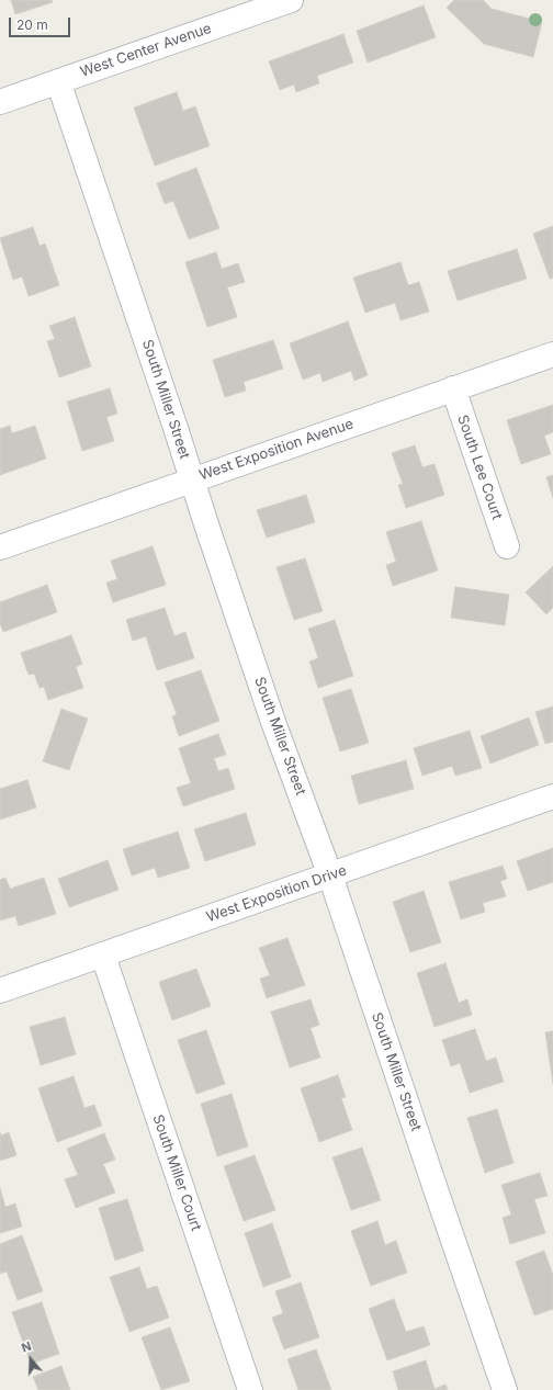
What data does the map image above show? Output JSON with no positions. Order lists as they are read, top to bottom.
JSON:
{
  "streets": {
    "street": [
      "West Center Avenue",
      "South Miller Street",
      "West Exposition Avenue",
      "South Lee Court",
      "West Exposition Drive",
      "South Miller Court"
    ]
  },
  "crossings": [
    ["West Center Avenue", "South Miller Street"],
    ["South Miller Street", "West Exposition Avenue"],
    ["South Miller Street", "West Exposition Drive"],
    ["West Exposition Avenue", "South Lee Court"],
    ["West Exposition Drive", "South Miller Court"]
  ],
  "scale_bar": "20 m",
  "north": "top"
}
